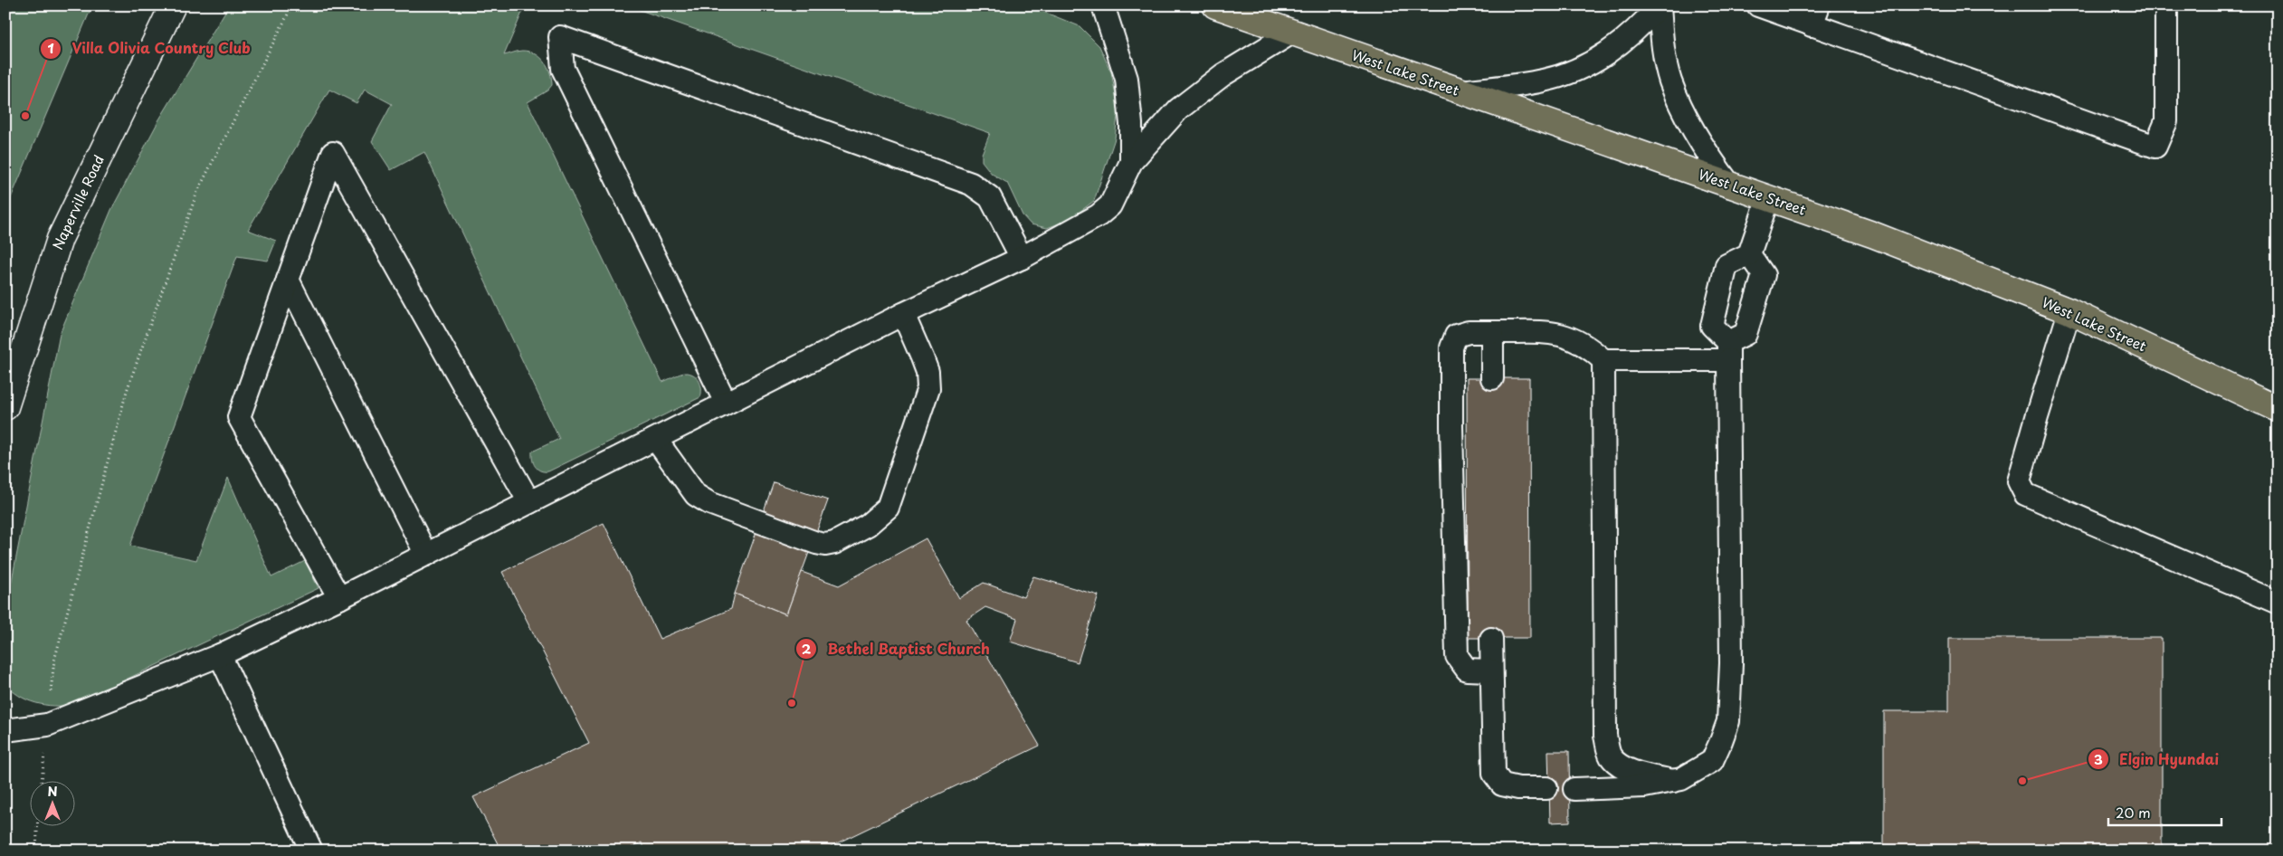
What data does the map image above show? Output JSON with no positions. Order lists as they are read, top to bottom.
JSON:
{
  "streets": {
    "highway": ["West Lake Street"],
    "street": ["Naperville Road"]
  },
  "places": ["Villa Olivia Country Club", "Bethel Baptist Church", "Elgin Hyundai"],
  "scale_bar": "20 m",
  "north": "top"
}
